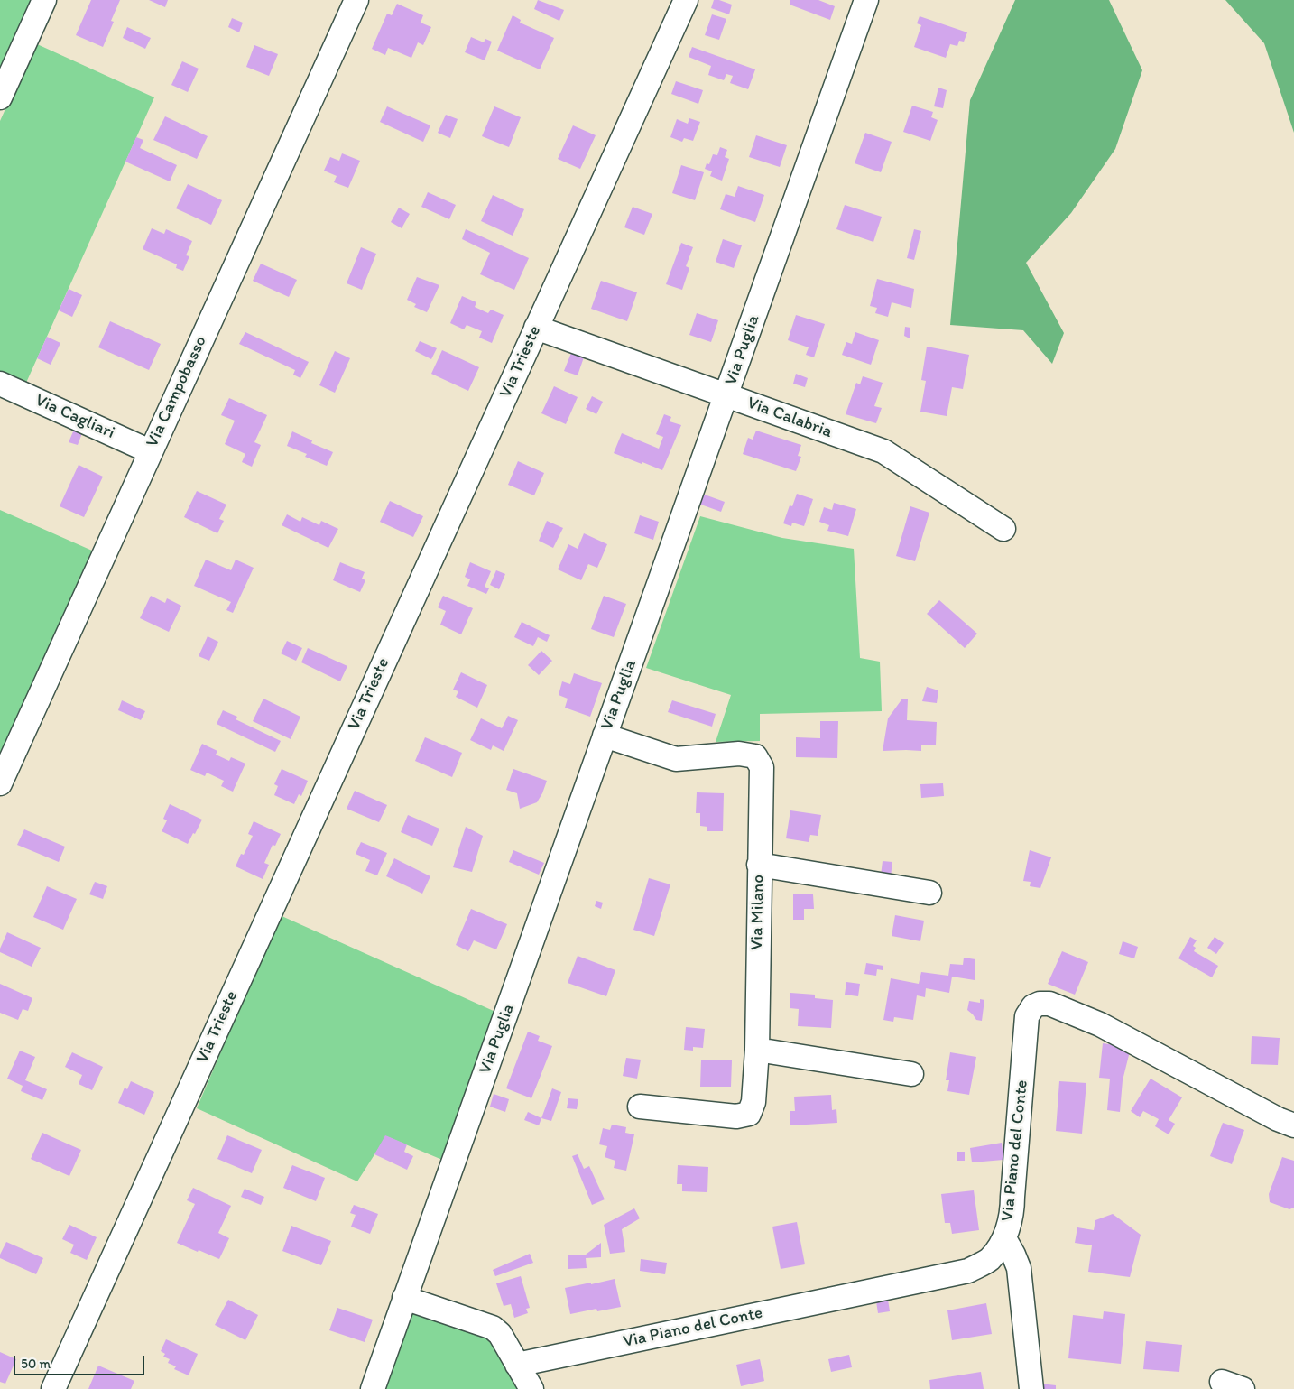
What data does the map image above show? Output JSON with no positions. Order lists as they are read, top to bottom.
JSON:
{
  "streets": {
    "street": [
      "Via Puglia",
      "Via Trieste",
      "Via Campobasso",
      "Via Cagliari",
      "Via Calabria",
      "Via Milano",
      "Via Piano del Conte"
    ]
  },
  "crossings": [
    ["Via Puglia", "Via Calabria"],
    ["Via Puglia", "Via Milano"],
    ["Via Trieste", "Via Calabria"],
    ["Via Campobasso", "Via Cagliari"]
  ],
  "scale_bar": "50 m"
}
